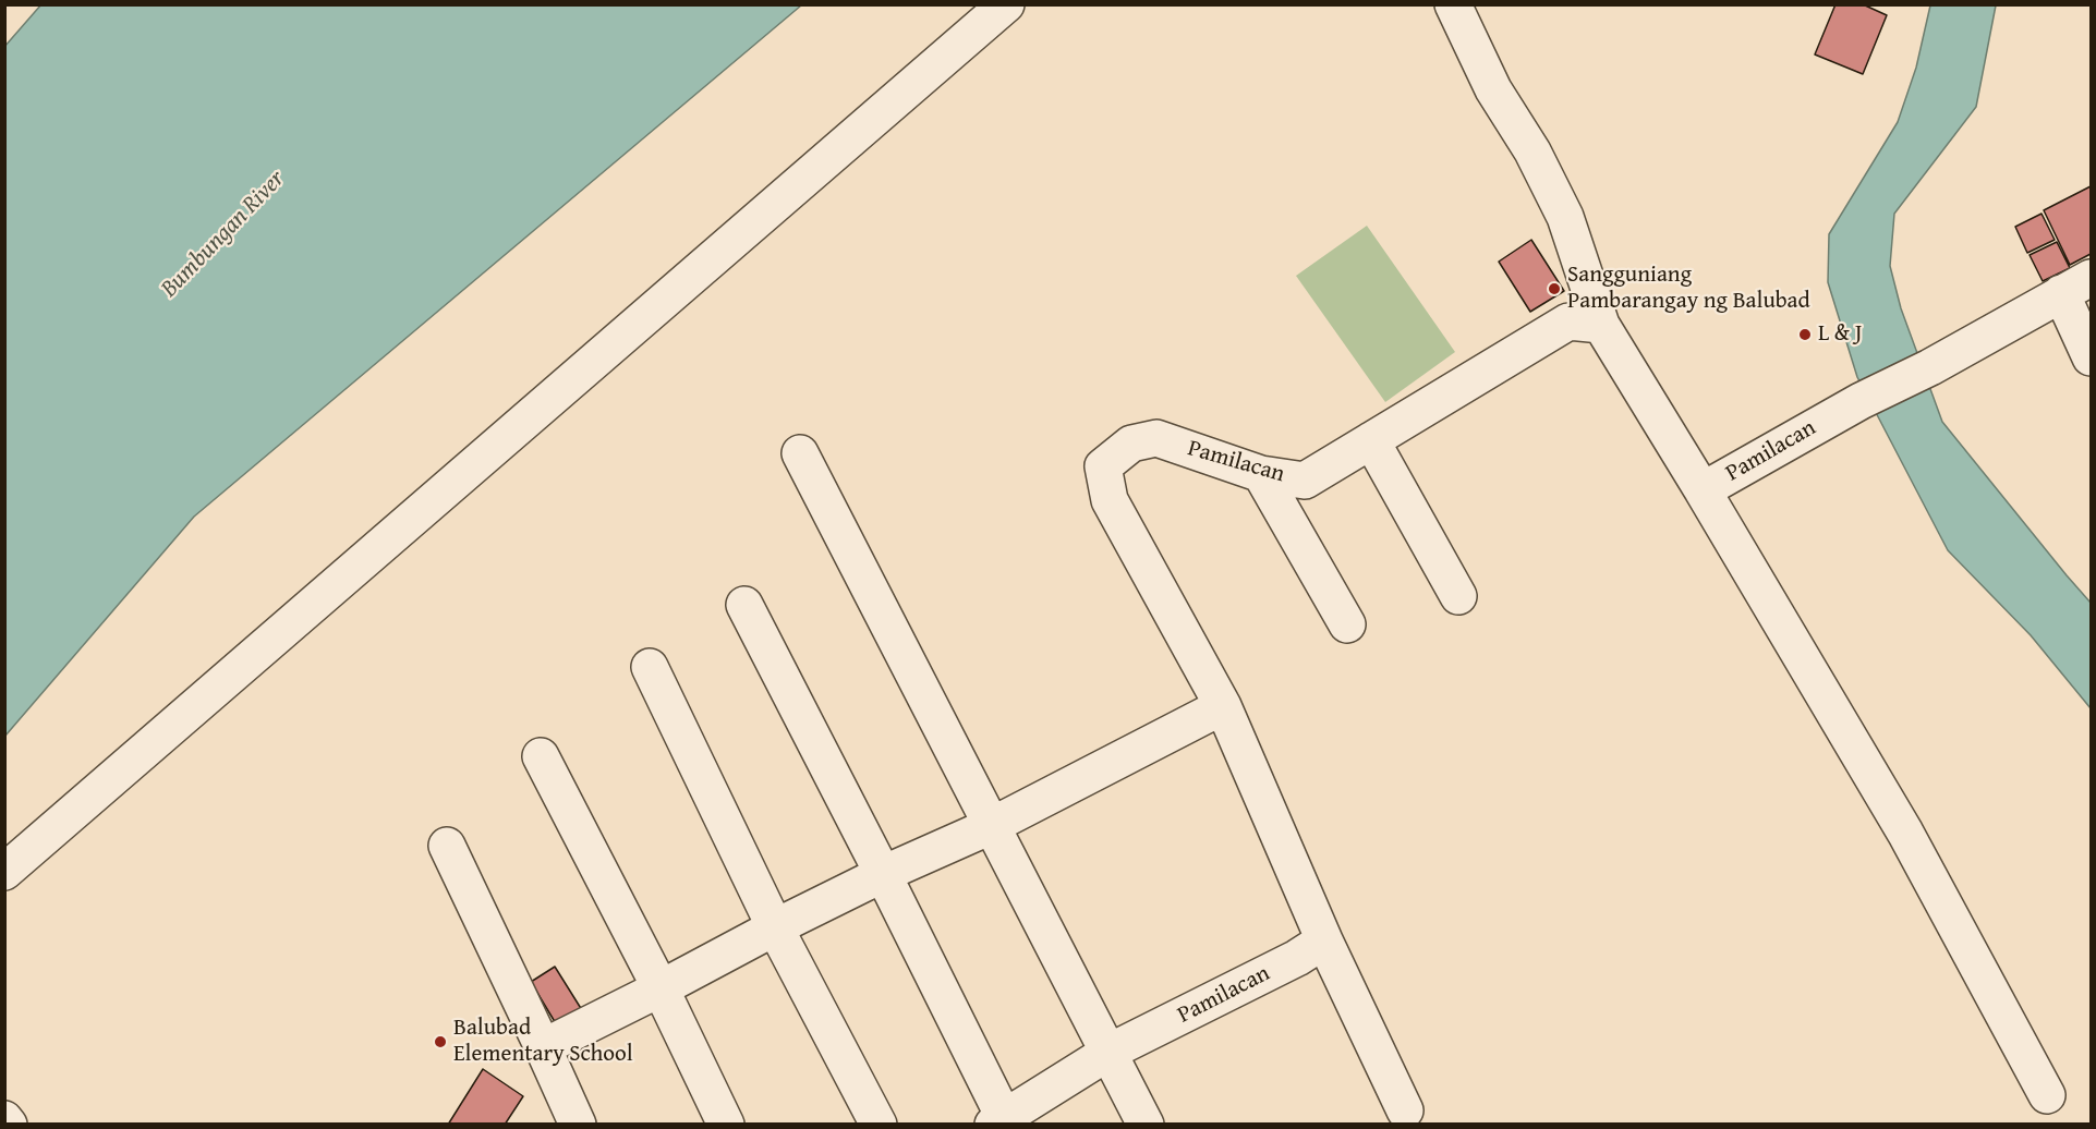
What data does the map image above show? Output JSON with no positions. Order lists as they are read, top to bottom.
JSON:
{
  "streets": {
    "street": ["Pamilacan"]
  },
  "water": ["Bumbungan River"],
  "places": ["Sangguniang Pambarangay ng Balubad", "L & J", "Balubad Elementary School"]
}
